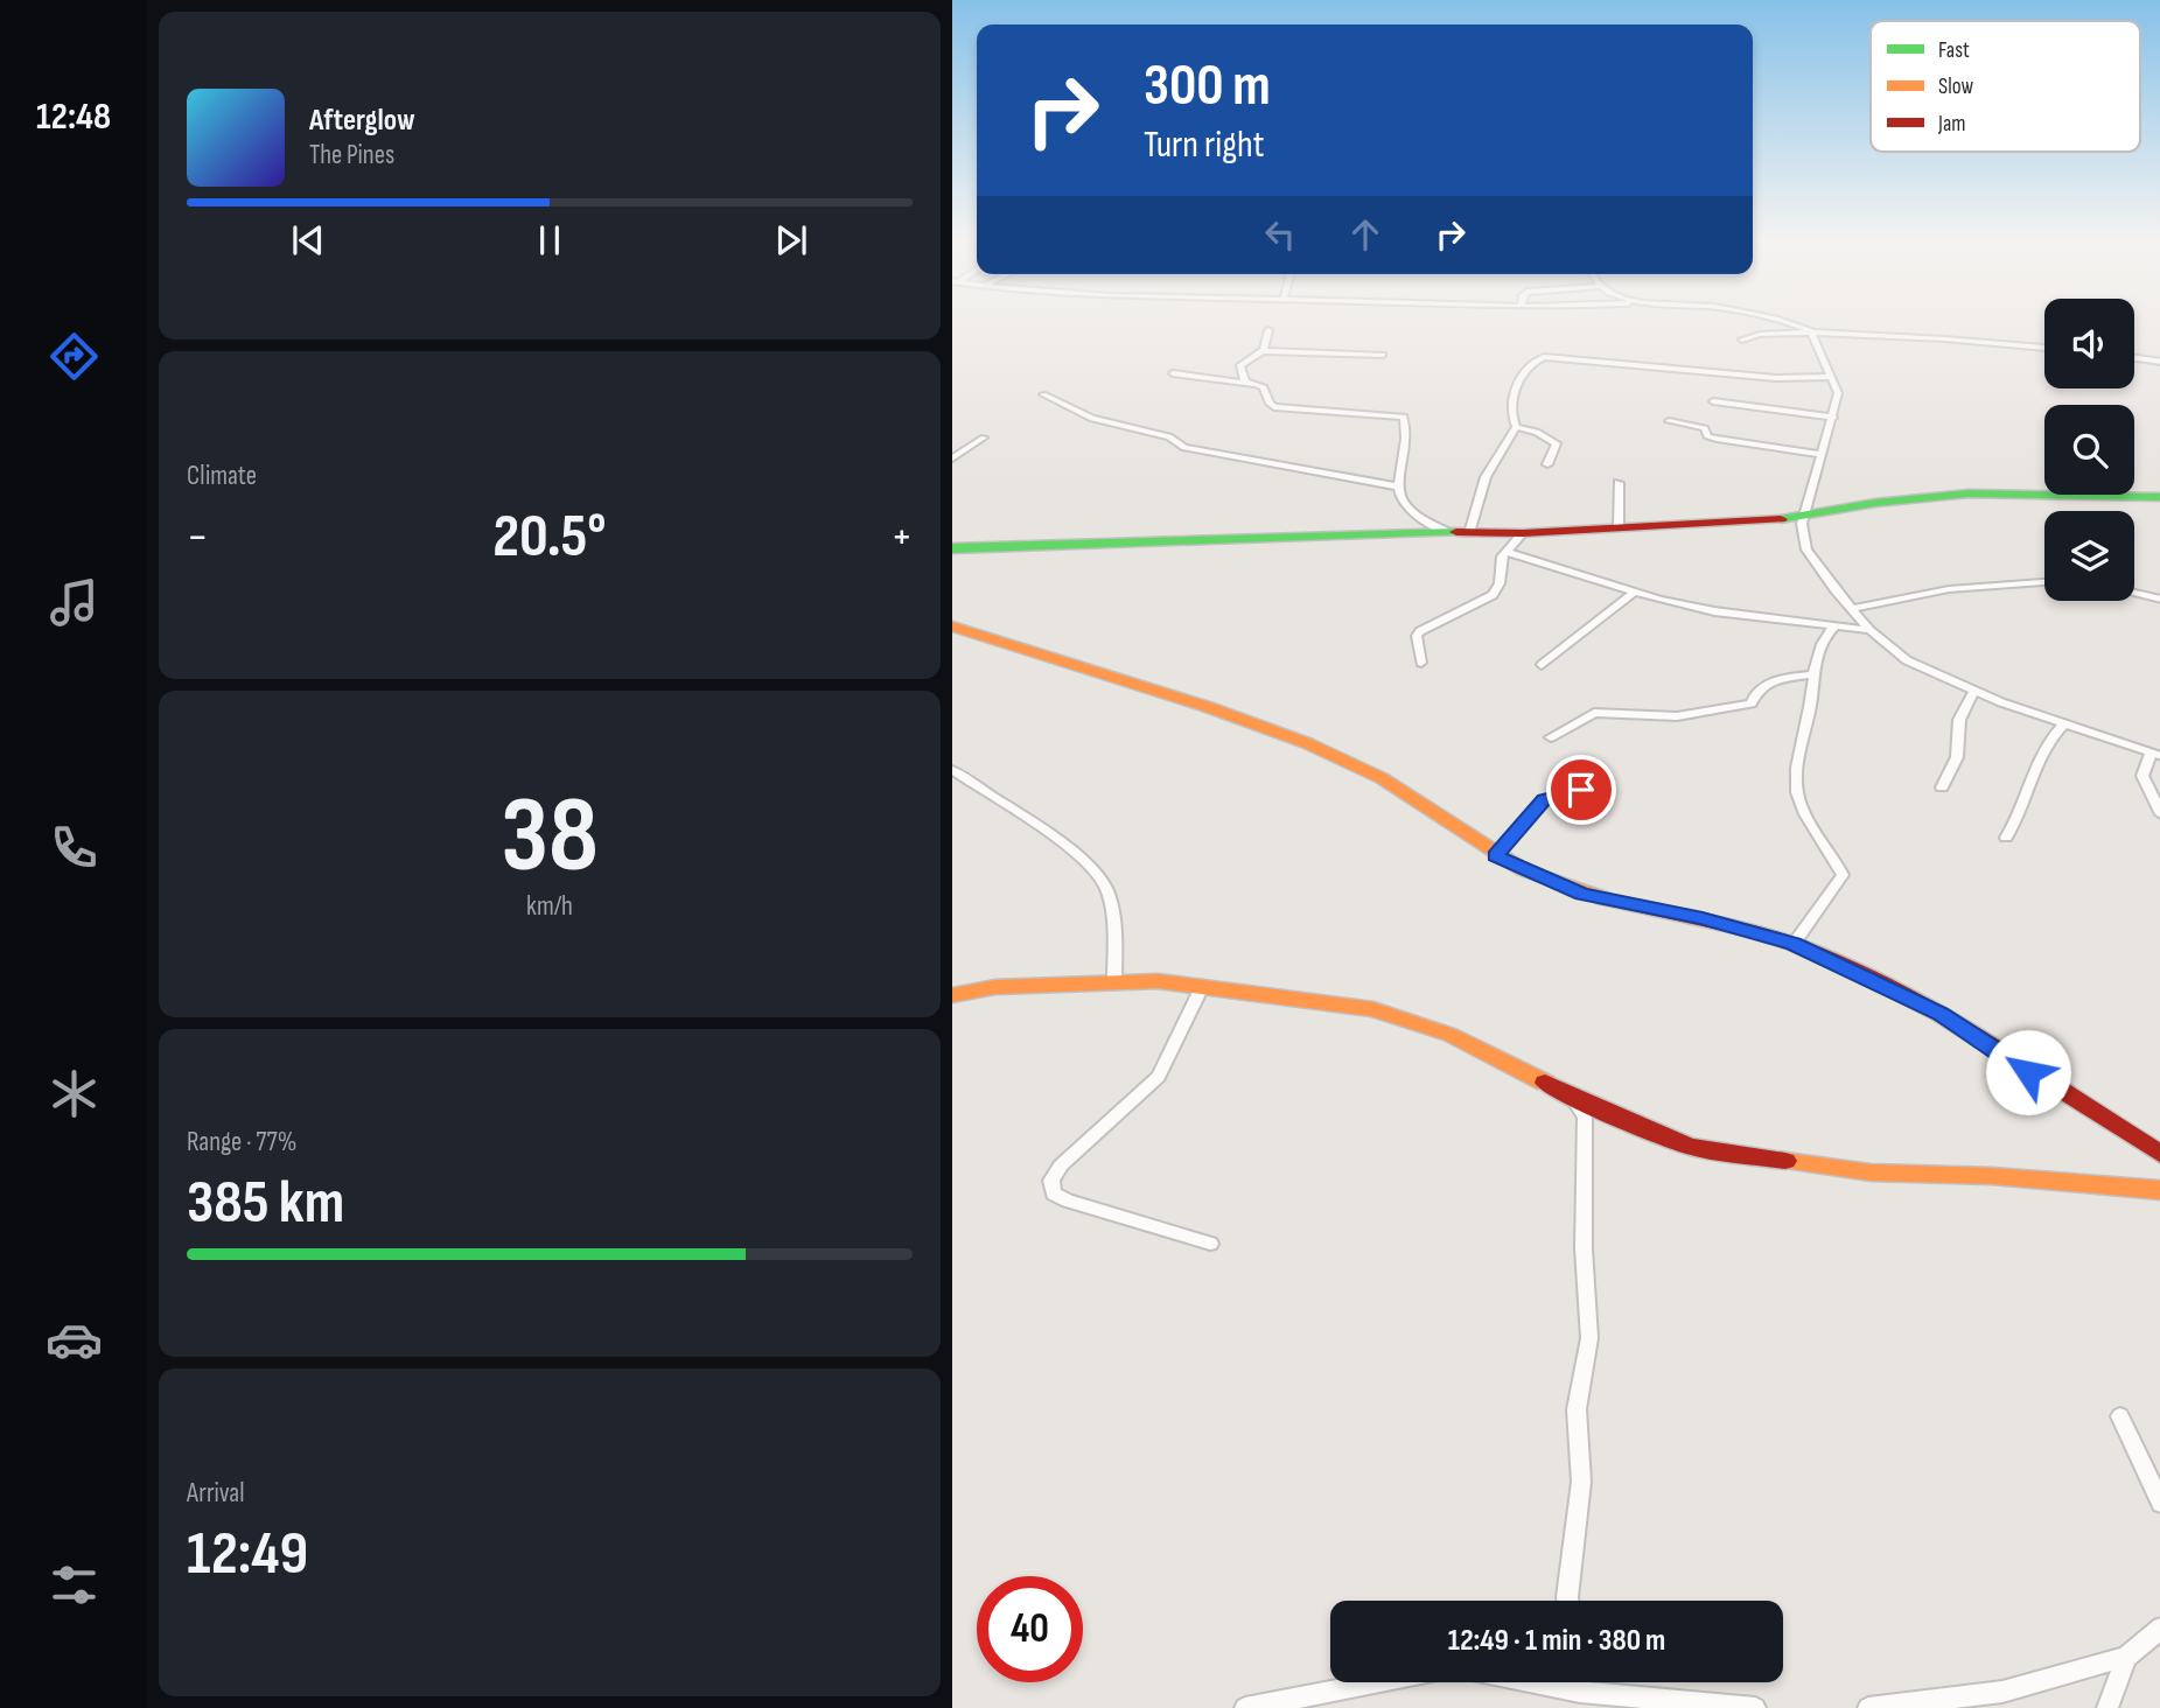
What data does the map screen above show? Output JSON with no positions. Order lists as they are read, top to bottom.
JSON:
{
  "legend": ["Fast", "Slow", "Jam"],
  "page": {
    "tabs": "12:48",
    "turn": ["300 m", "Turn right"],
    "song": ["Afterglow", "The Pines"],
    "tile": [
      "Climate",
      ["38", "km/h"],
      ["Range · 77%", "385 km"],
      ["Arrival", "12:49"]
    ],
    "heat": ["−", "20.5°", "+"],
    "limit": "40",
    "trip": "12:49 · 1 min · 380 m"
  }
}
